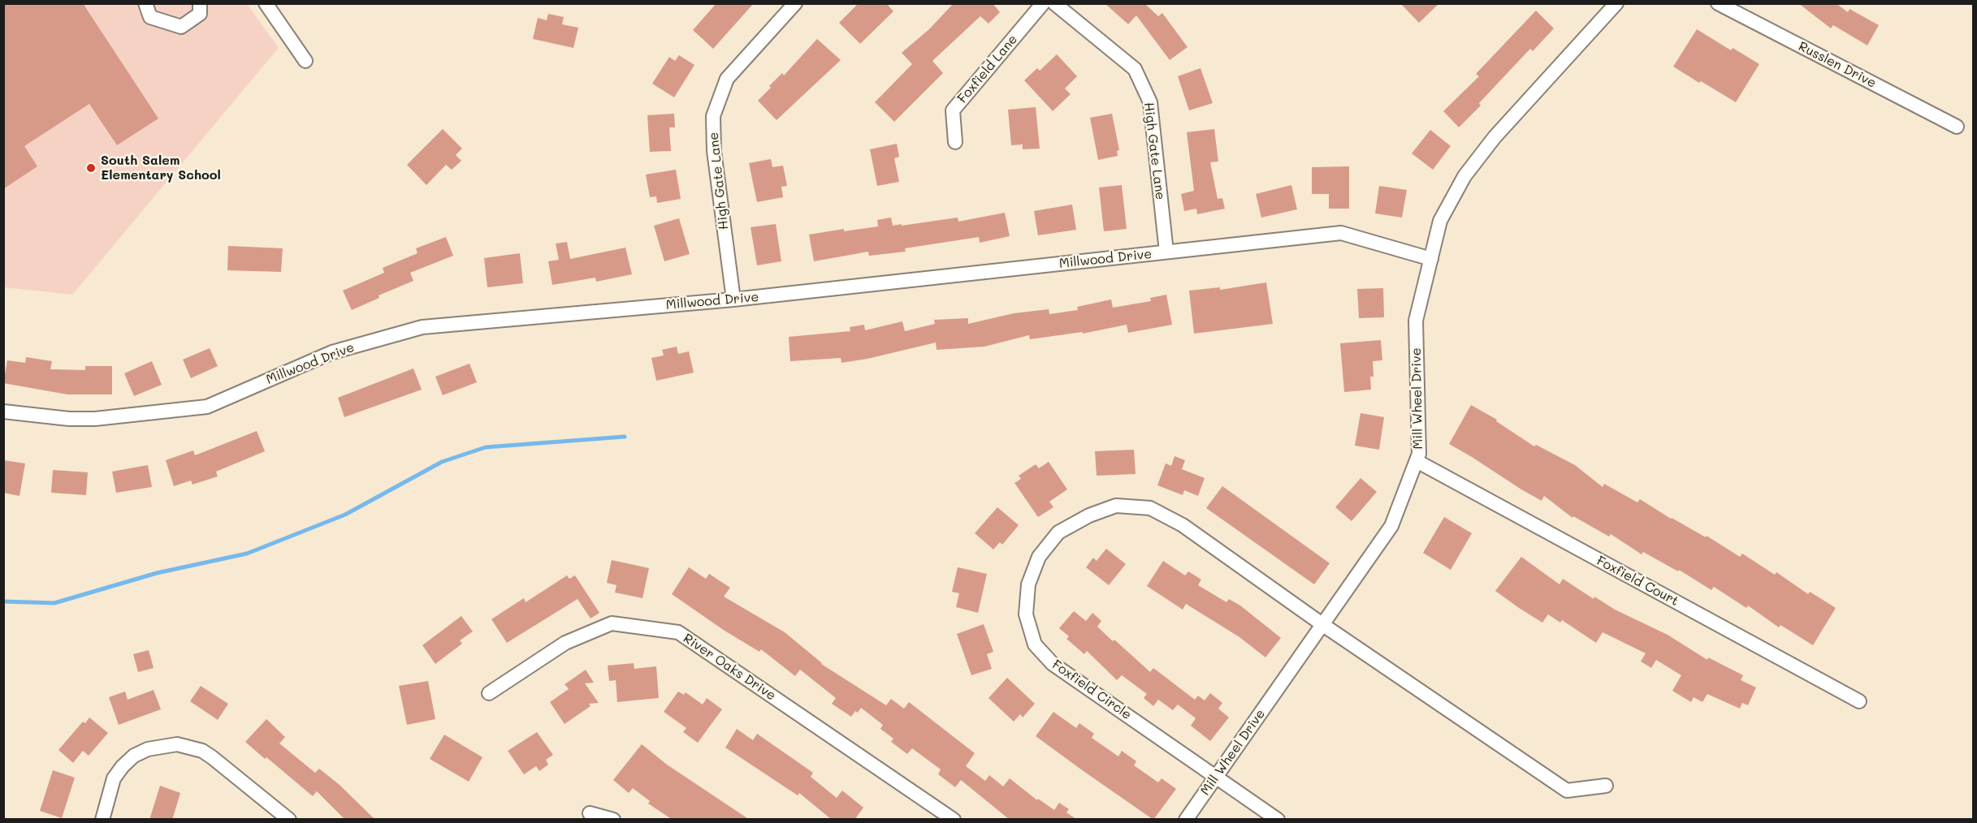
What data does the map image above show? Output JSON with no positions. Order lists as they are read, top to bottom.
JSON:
{
  "streets": {
    "street": [
      "Russlen Drive",
      "Foxfield Lane",
      "High Gate Lane",
      "Millwood Drive",
      "Mill Wheel Drive",
      "Foxfield Court",
      "River Oaks Drive",
      "Foxfield Circle"
    ]
  },
  "crossings": [
    ["High Gate Lane", "Millwood Drive"],
    ["Millwood Drive", "Mill Wheel Drive"],
    ["Mill Wheel Drive", "Foxfield Court"],
    ["Mill Wheel Drive", "Foxfield Circle"]
  ],
  "places": ["South Salem Elementary School"]
}
